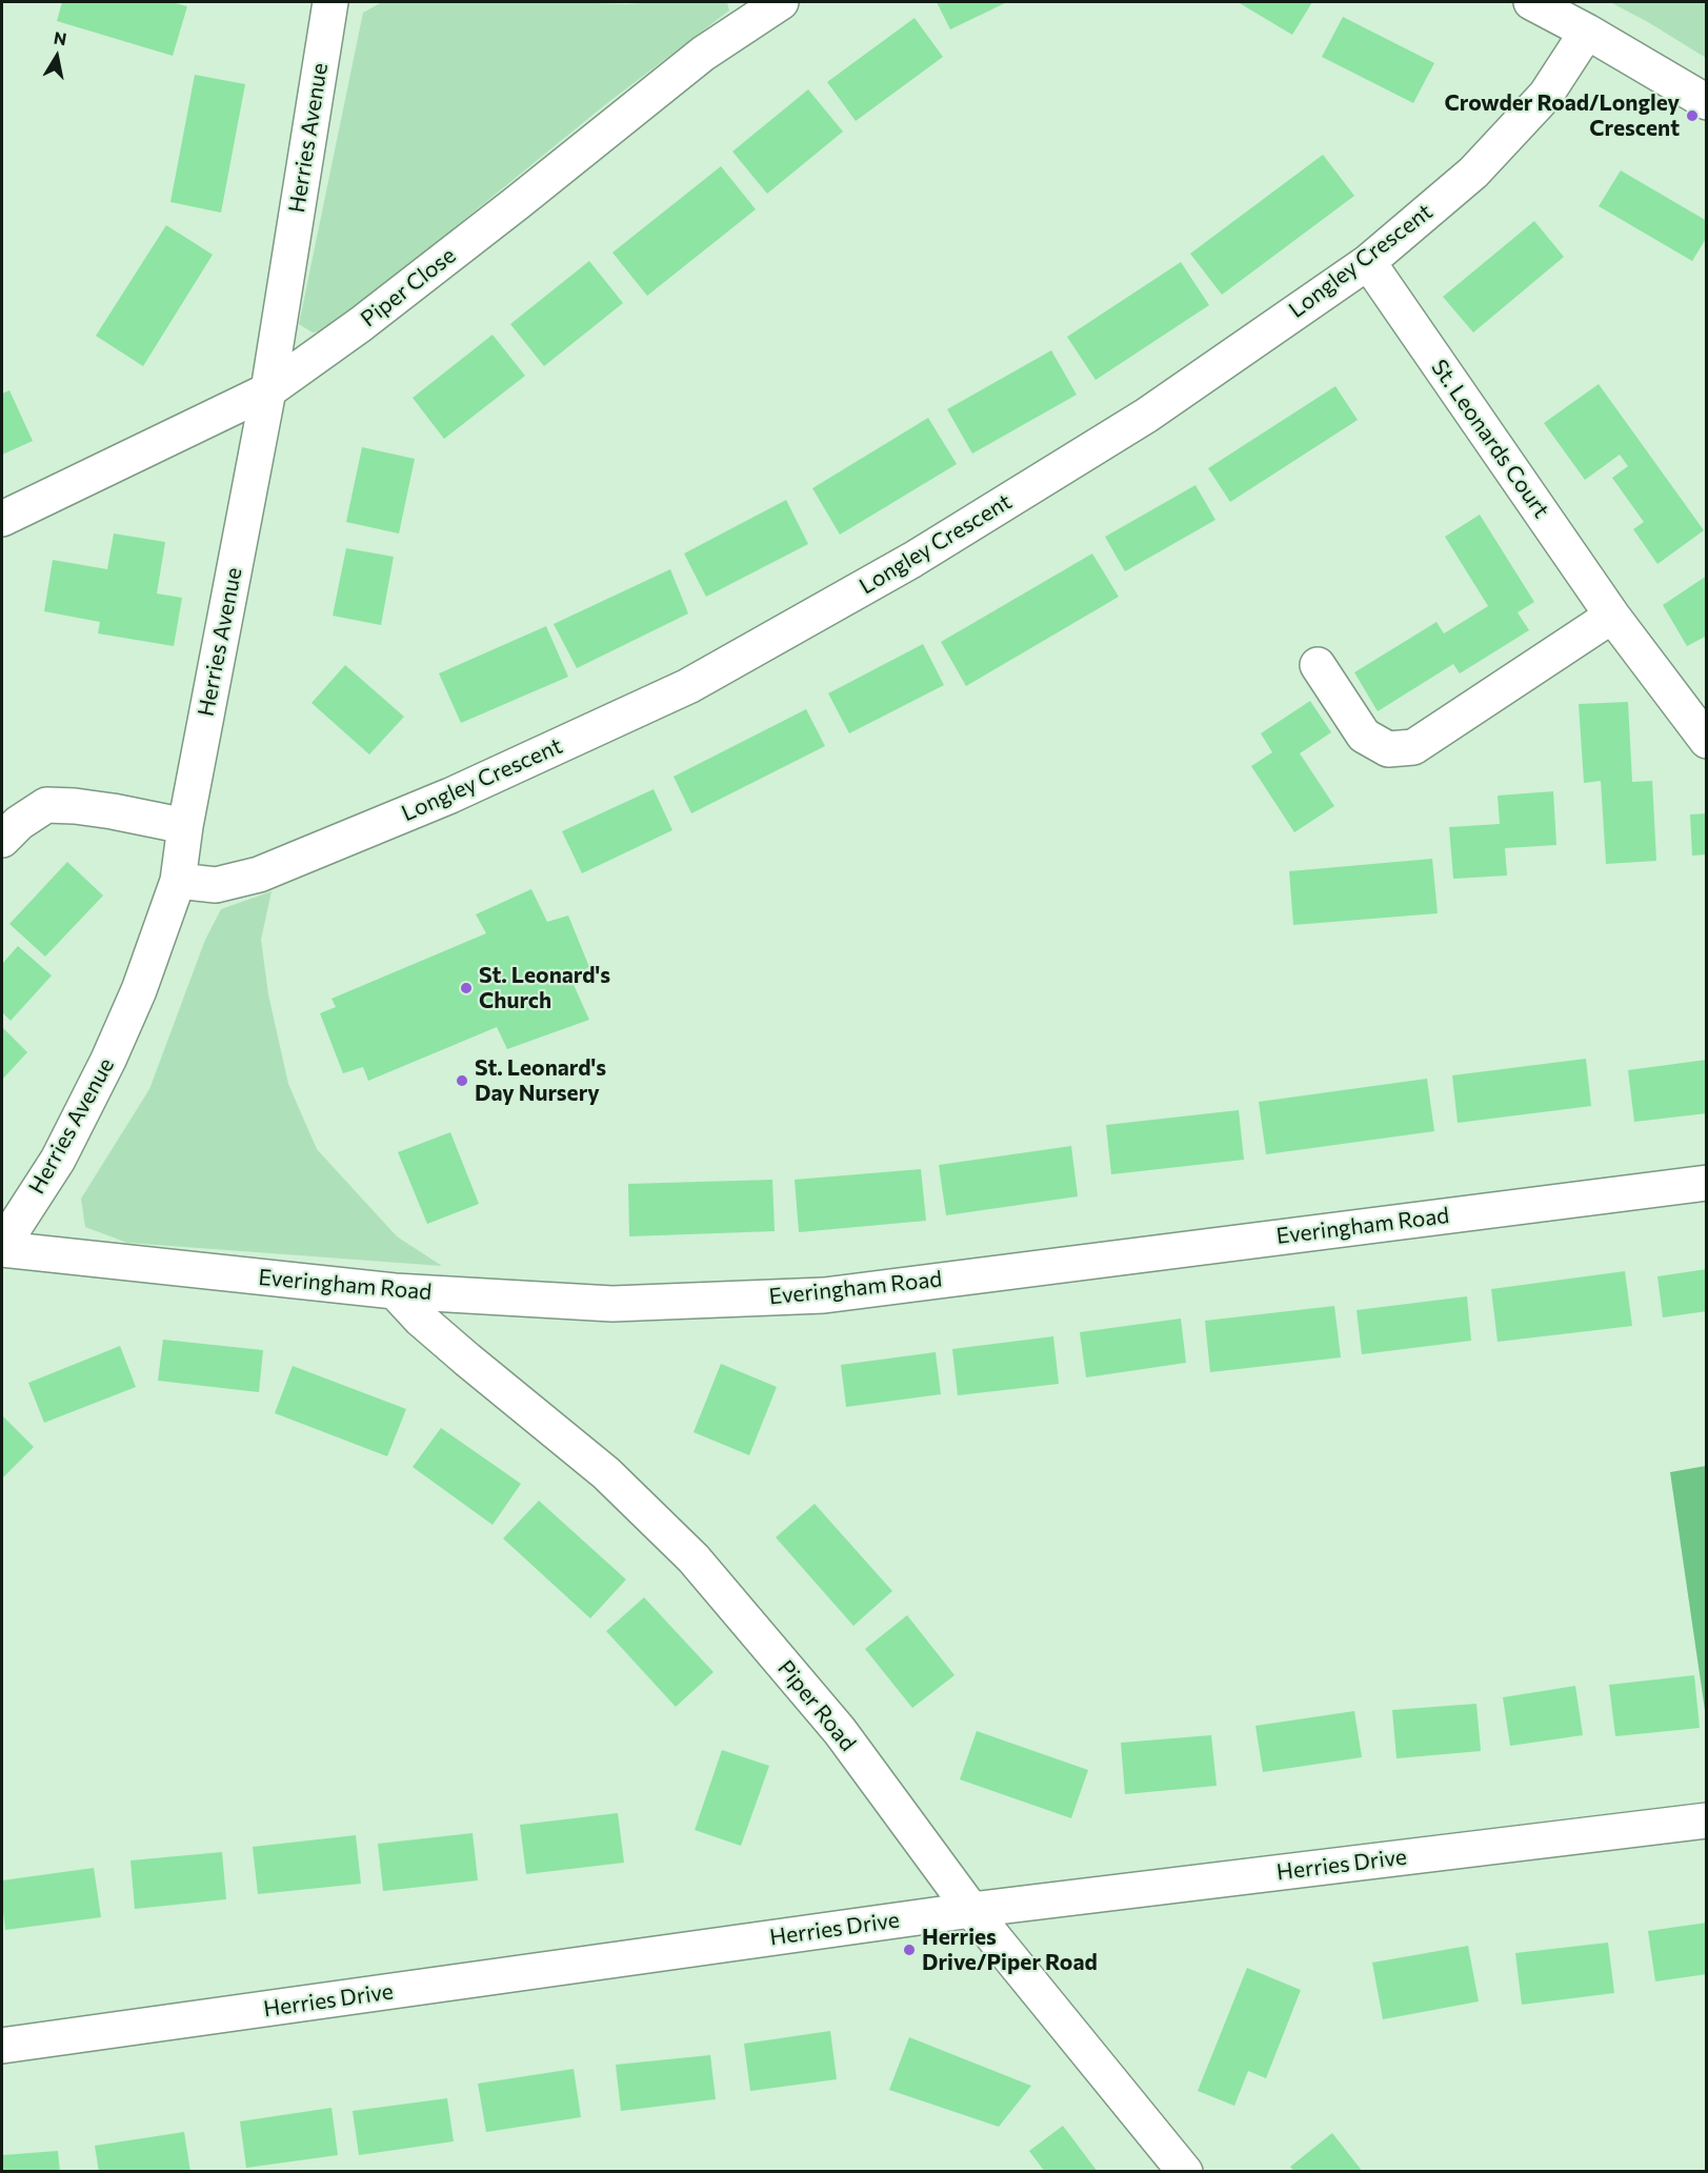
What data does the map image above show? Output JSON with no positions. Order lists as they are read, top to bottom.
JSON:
{
  "streets": {
    "street": [
      "Herries Avenue",
      "Longley Crescent",
      "Piper Close",
      "St. Leonards Court",
      "Everingham Road",
      "Piper Road",
      "Herries Drive"
    ]
  },
  "crossings": [
    ["Herries Avenue", "Longley Crescent"],
    ["Herries Avenue", "Piper Close"],
    ["Herries Avenue", "Everingham Road"],
    ["Longley Crescent", "St. Leonards Court"],
    ["Everingham Road", "Piper Road"],
    ["Piper Road", "Herries Drive"]
  ],
  "places": [
    "Crowder Road/Longley Crescent",
    "St. Leonard's Church",
    "St. Leonard's Day Nursery",
    "Herries Drive/Piper Road"
  ],
  "north": "top"
}
